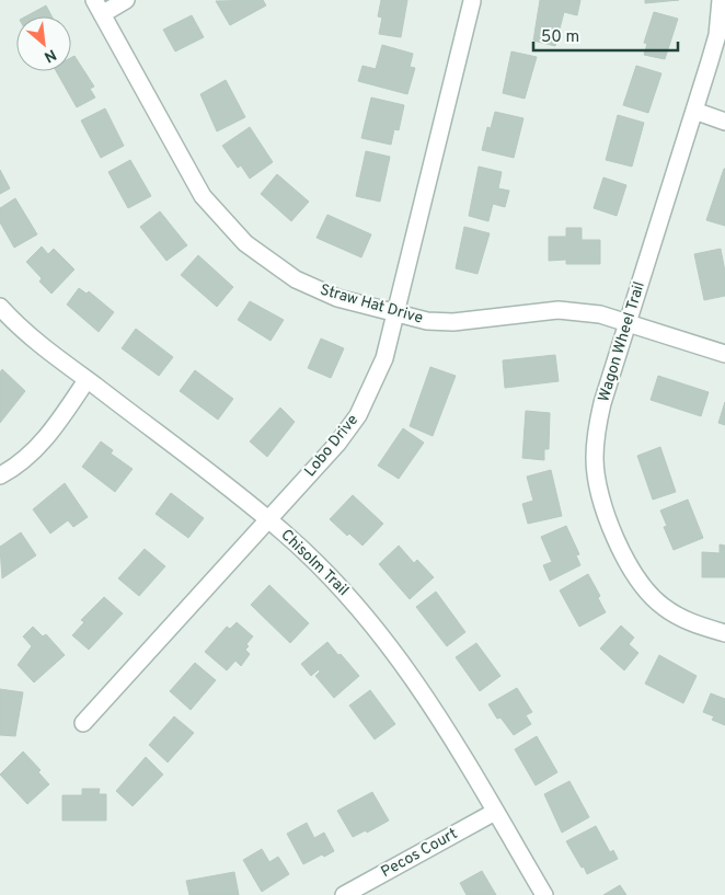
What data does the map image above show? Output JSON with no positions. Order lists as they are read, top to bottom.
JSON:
{
  "streets": {
    "street": [
      "Straw Hat Drive",
      "Wagon Wheel Trail",
      "Lobo Drive",
      "Chisolm Trail",
      "Pecos Court"
    ]
  },
  "crossings": [
    ["Straw Hat Drive", "Wagon Wheel Trail"],
    ["Straw Hat Drive", "Lobo Drive"],
    ["Lobo Drive", "Chisolm Trail"],
    ["Chisolm Trail", "Pecos Court"]
  ],
  "scale_bar": "50 m",
  "north": "bottom right"
}
